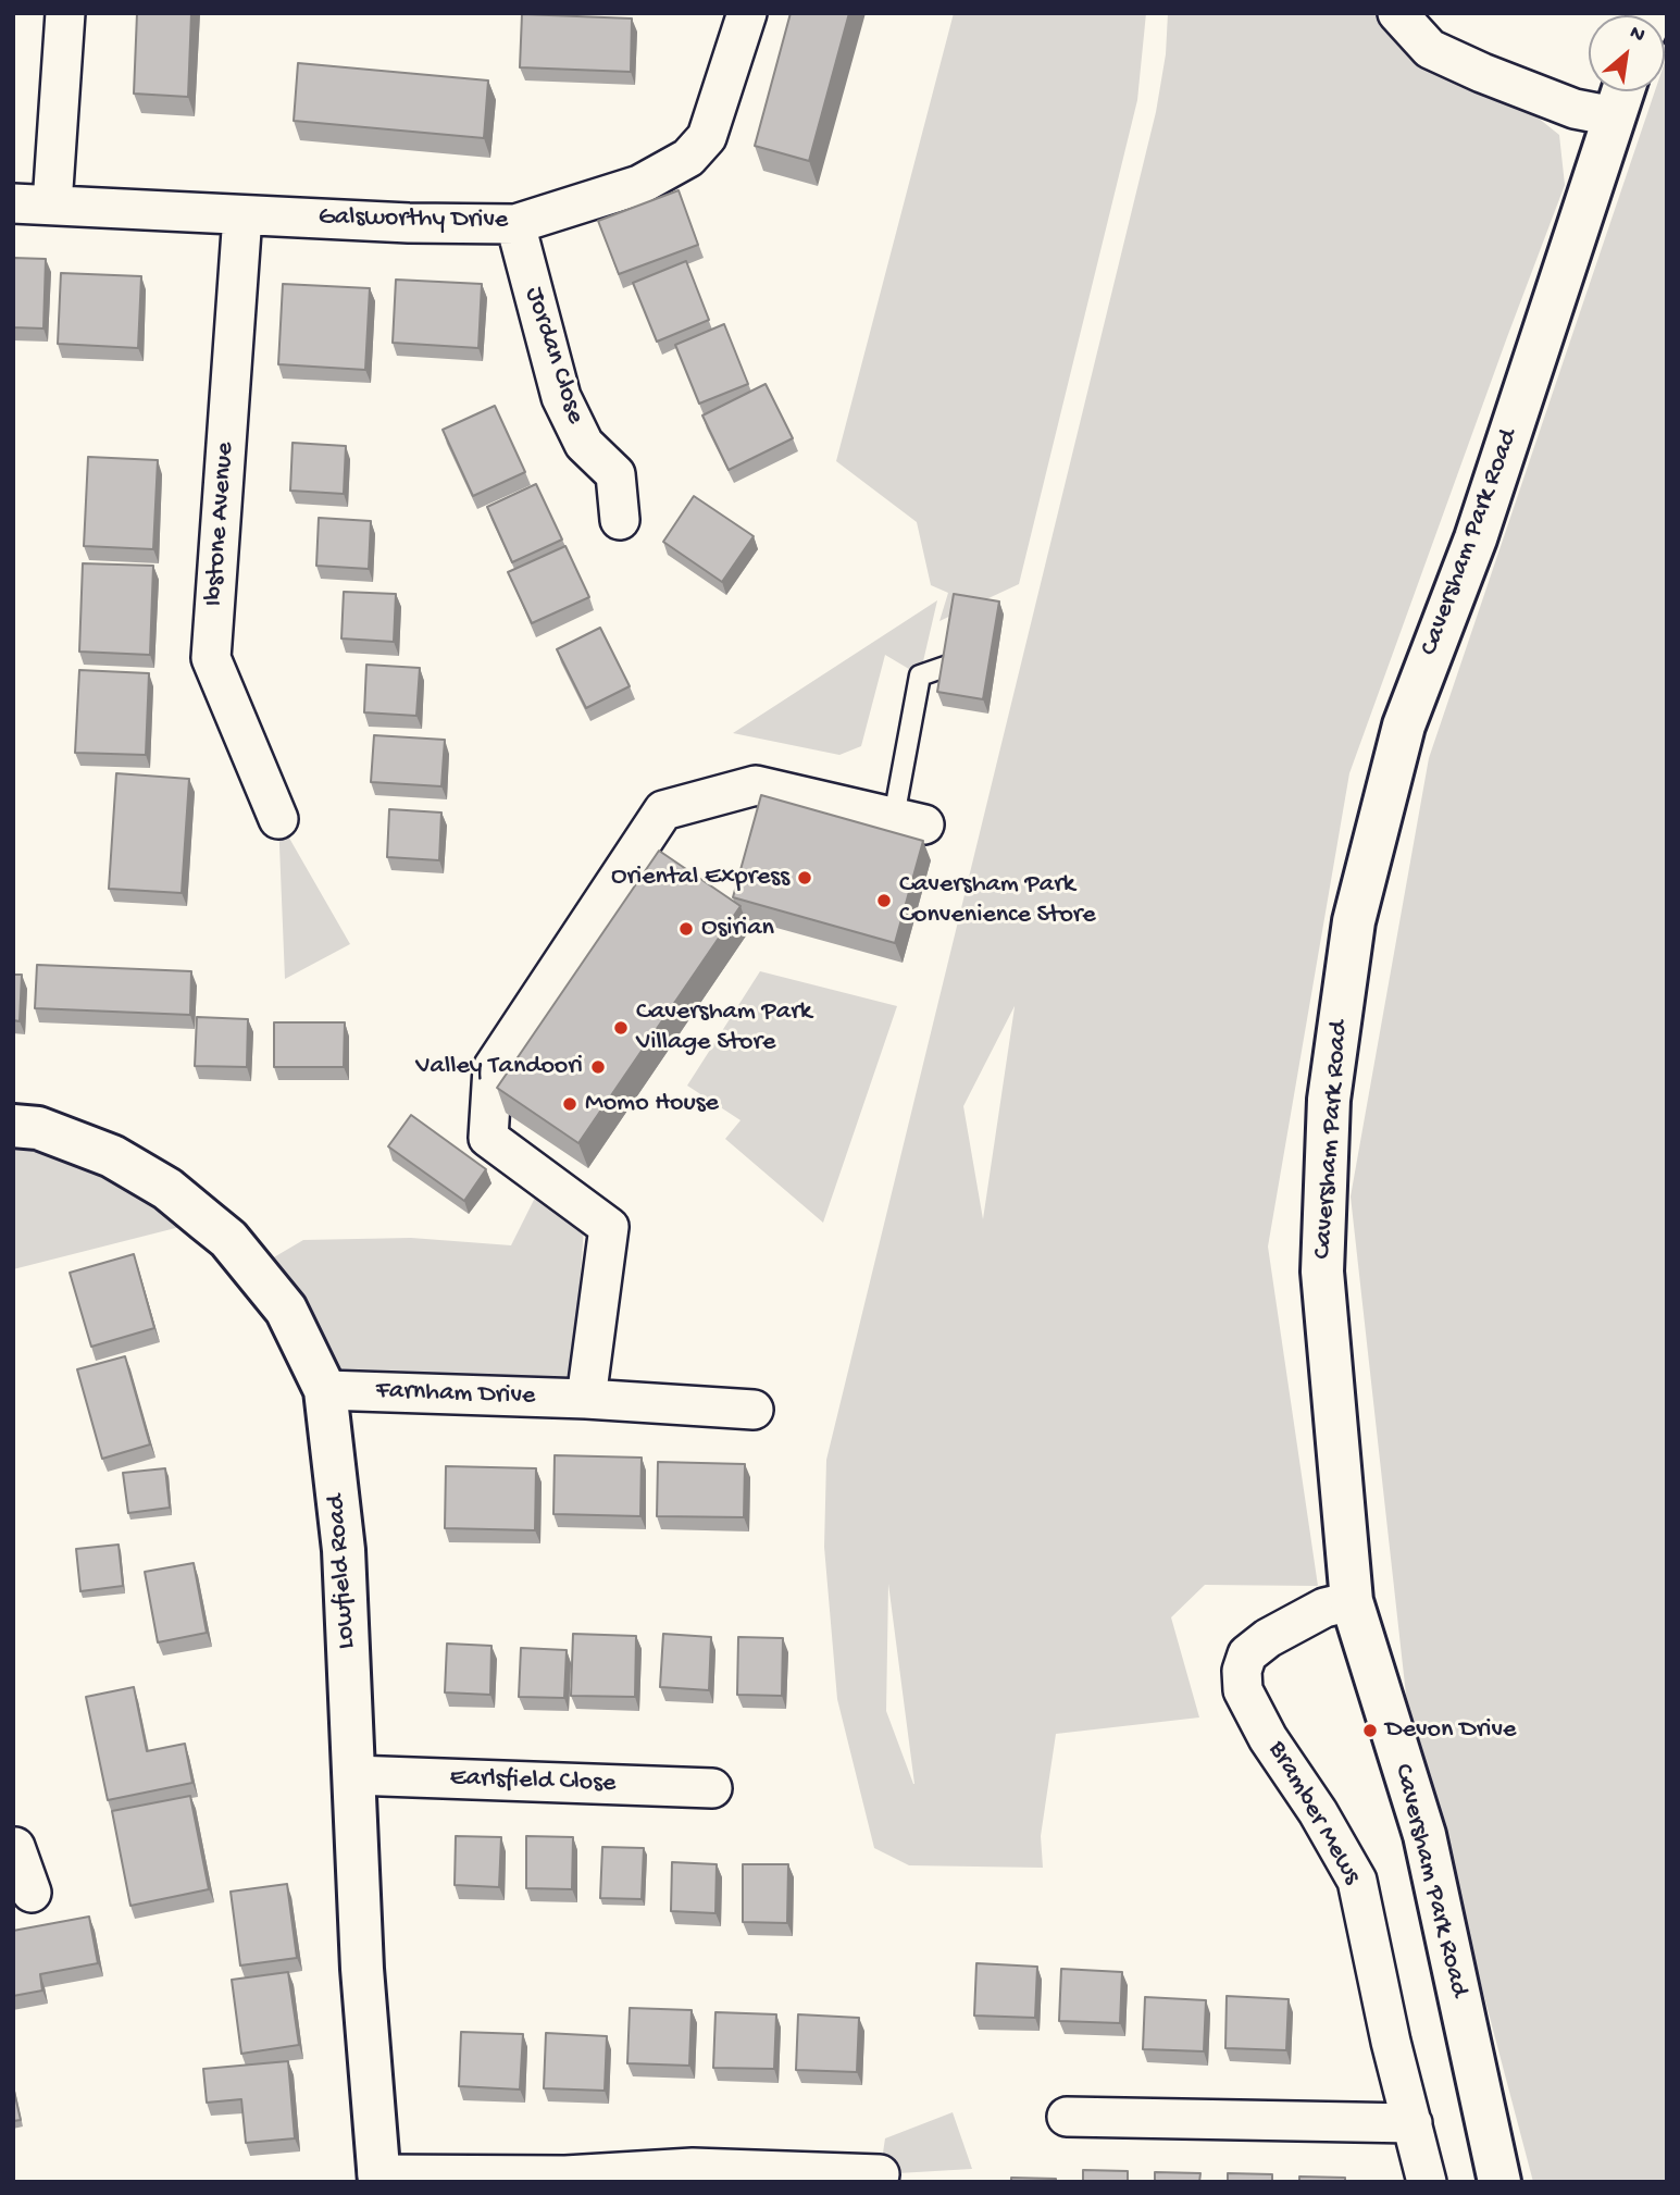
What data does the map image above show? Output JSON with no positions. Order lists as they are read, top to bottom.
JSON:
{
  "streets": {
    "street": [
      "Galsworthy Drive",
      "Jordan Close",
      "Ibstone Avenue",
      "Caversham Park Road",
      "Farnham Drive",
      "Lowfield Road",
      "Earlsfield Close",
      "Bramber Mews"
    ]
  },
  "crossings": [
    ["Galsworthy Drive", "Jordan Close"],
    ["Galsworthy Drive", "Ibstone Avenue"],
    ["Caversham Park Road", "Bramber Mews"],
    ["Farnham Drive", "Lowfield Road"],
    ["Lowfield Road", "Earlsfield Close"]
  ],
  "places": [
    "Oriental Express",
    "Caversham Park Convenience Store",
    "Osirian",
    "Caversham Park Village Store",
    "Valley Tandoori",
    "Momo House",
    "Devon Drive"
  ],
  "north": "top right"
}
